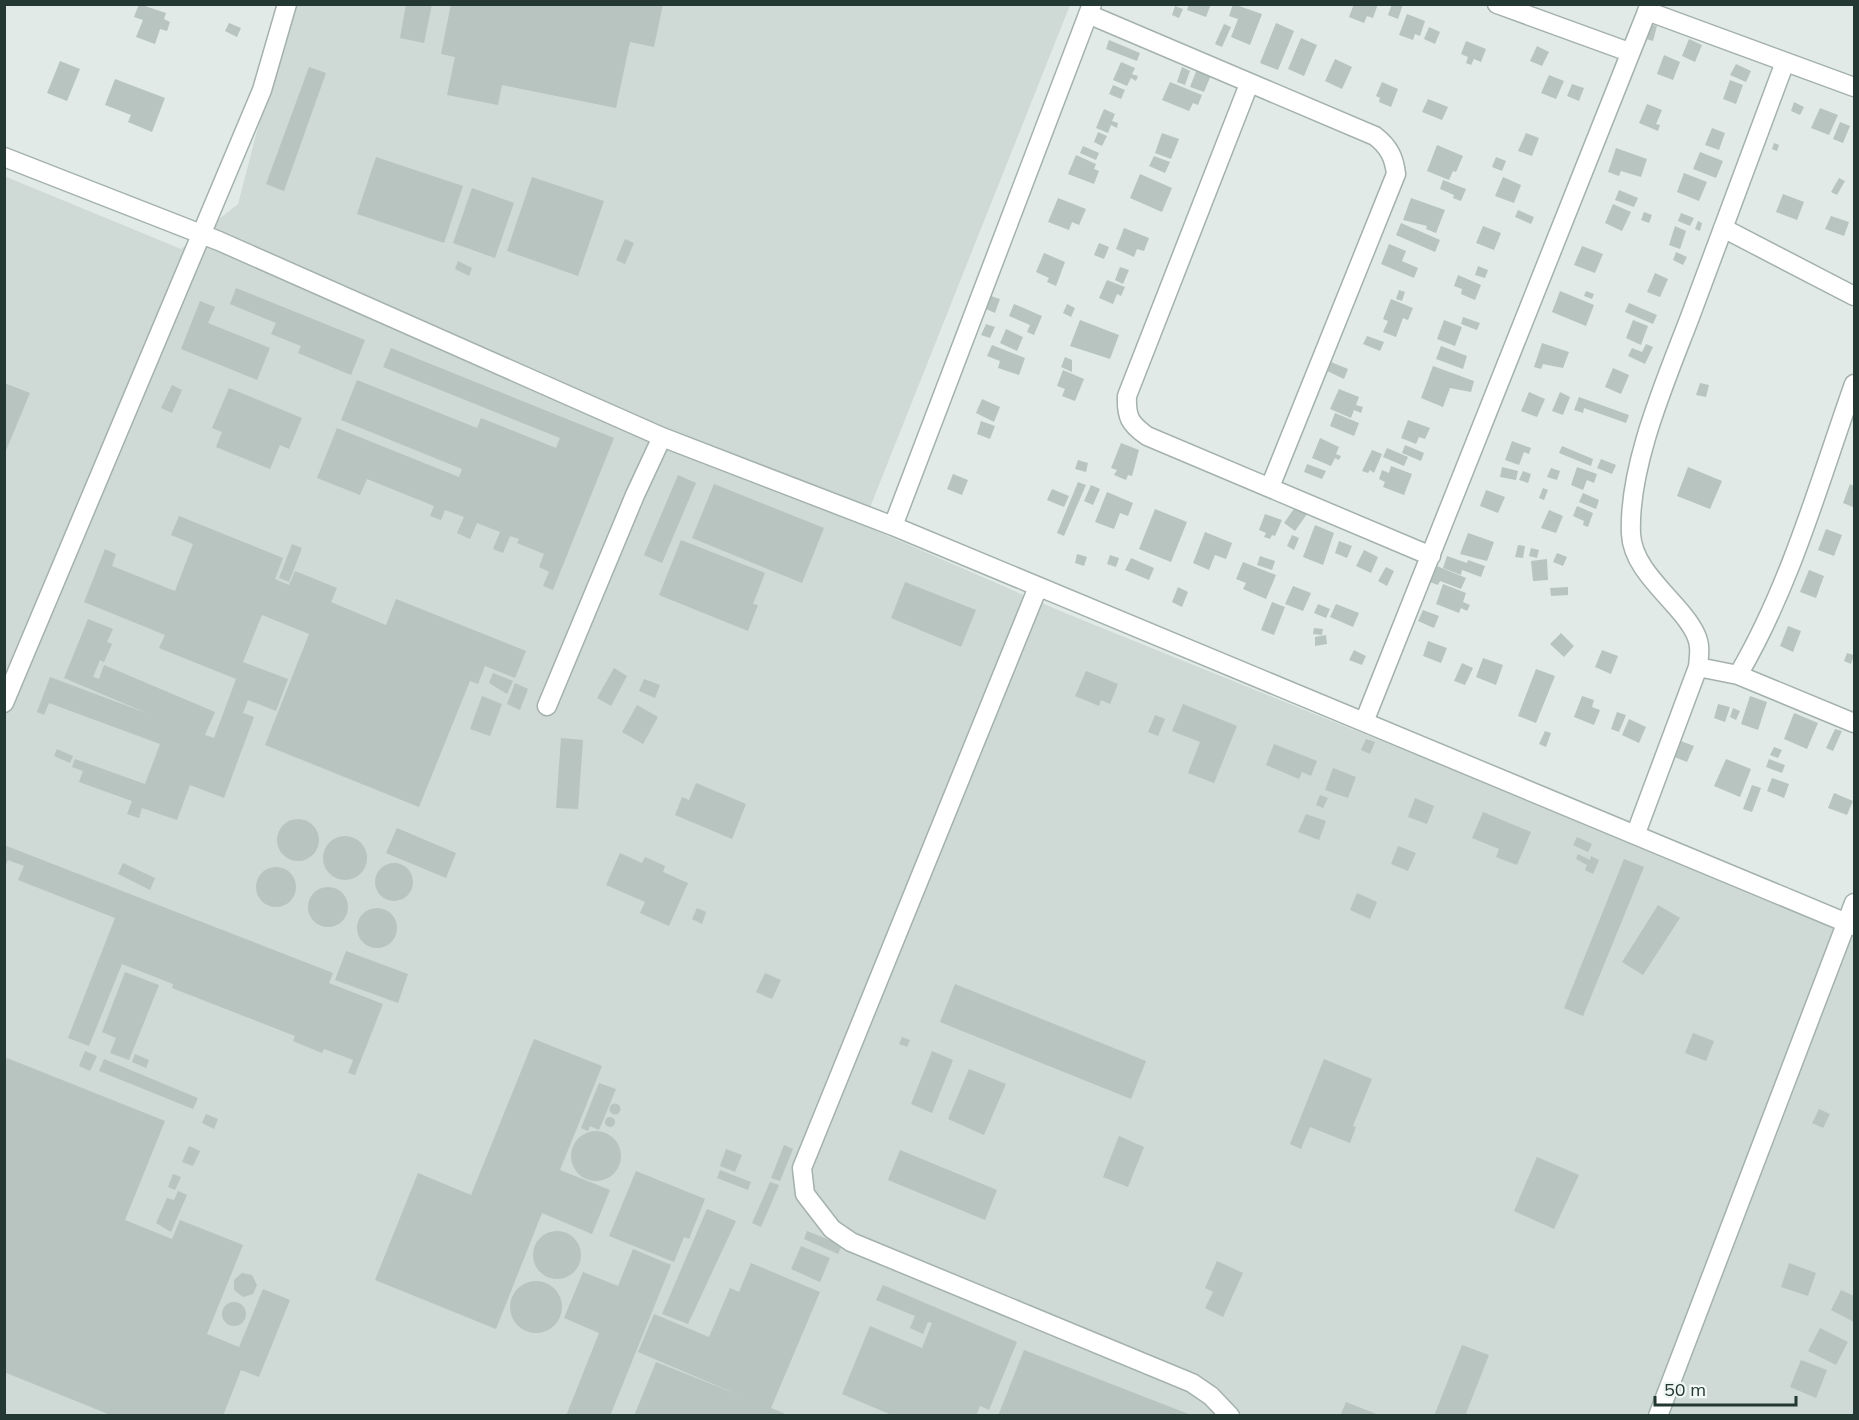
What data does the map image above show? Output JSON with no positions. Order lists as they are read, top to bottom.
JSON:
{
  "scale_bar": "50 m"
}
